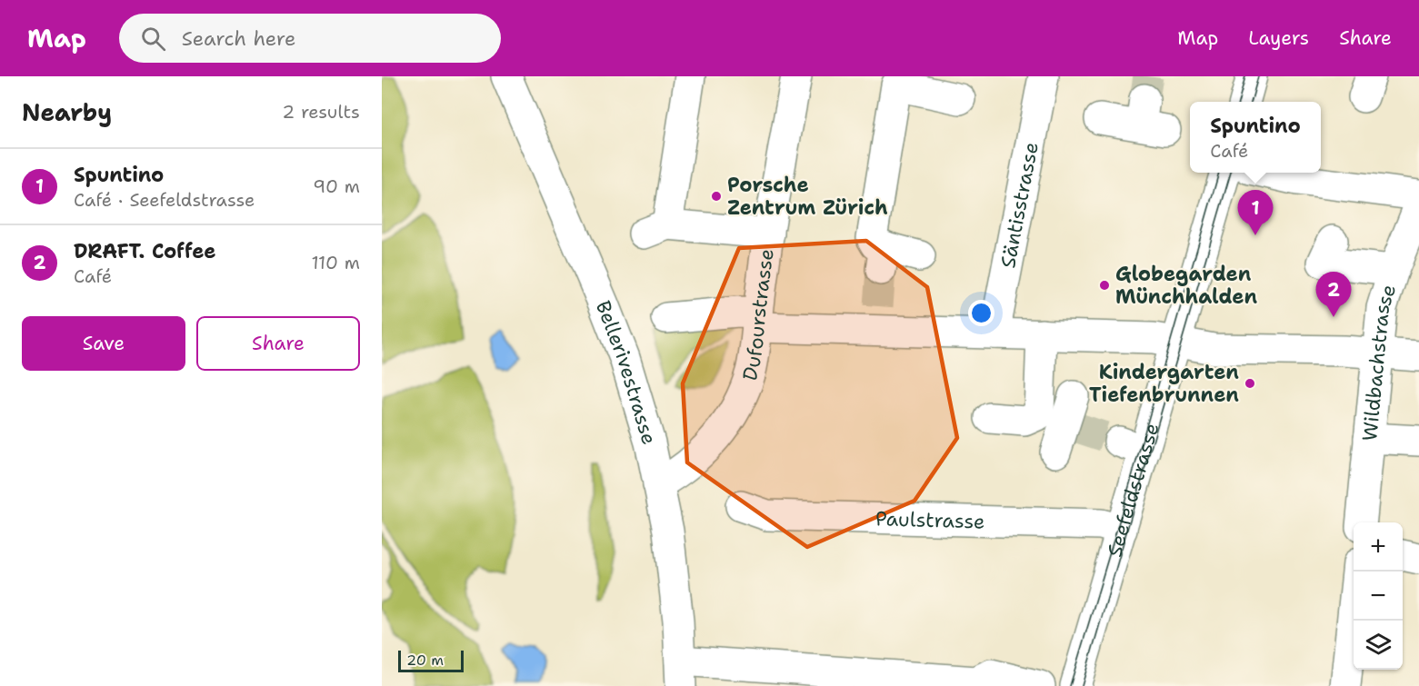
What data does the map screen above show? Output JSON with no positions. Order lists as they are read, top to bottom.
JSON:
{
  "streets": {
    "street": [
      "Säntisstrasse",
      "Dufourstrasse",
      "Wildbachstrasse",
      "Bellerivestrasse",
      "Seefeldstrasse",
      "Paulstrasse"
    ]
  },
  "crossings": [
    ["Dufourstrasse", "Bellerivestrasse"],
    ["Seefeldstrasse", "Paulstrasse"]
  ],
  "places": ["Porsche Zentrum Zürich", "Globegarden Münchhalden", "Kindergarten Tiefenbrunnen"],
  "scale_bar": "20 m",
  "page": {
    "header": "Map",
    "search": "Search here",
    "nav": ["Map", "Layers", "Share"],
    "heading": ["Nearby", "2 results"],
    "popup": ["Spuntino", "Café"],
    "list": [
      {
        "mark": "1",
        "name": "Spuntino",
        "note": "Café · Seefeldstrasse",
        "value": "90 m"
      },
      {
        "mark": "2",
        "name": "DRAFT. Coffee",
        "note": "Café",
        "value": "110 m"
      }
    ],
    "pins": ["1", "2"],
    "buttons": ["Save", "Share"],
    "map_buttons": ["+", "−"],
    "scale": "20 m"
  }
}
